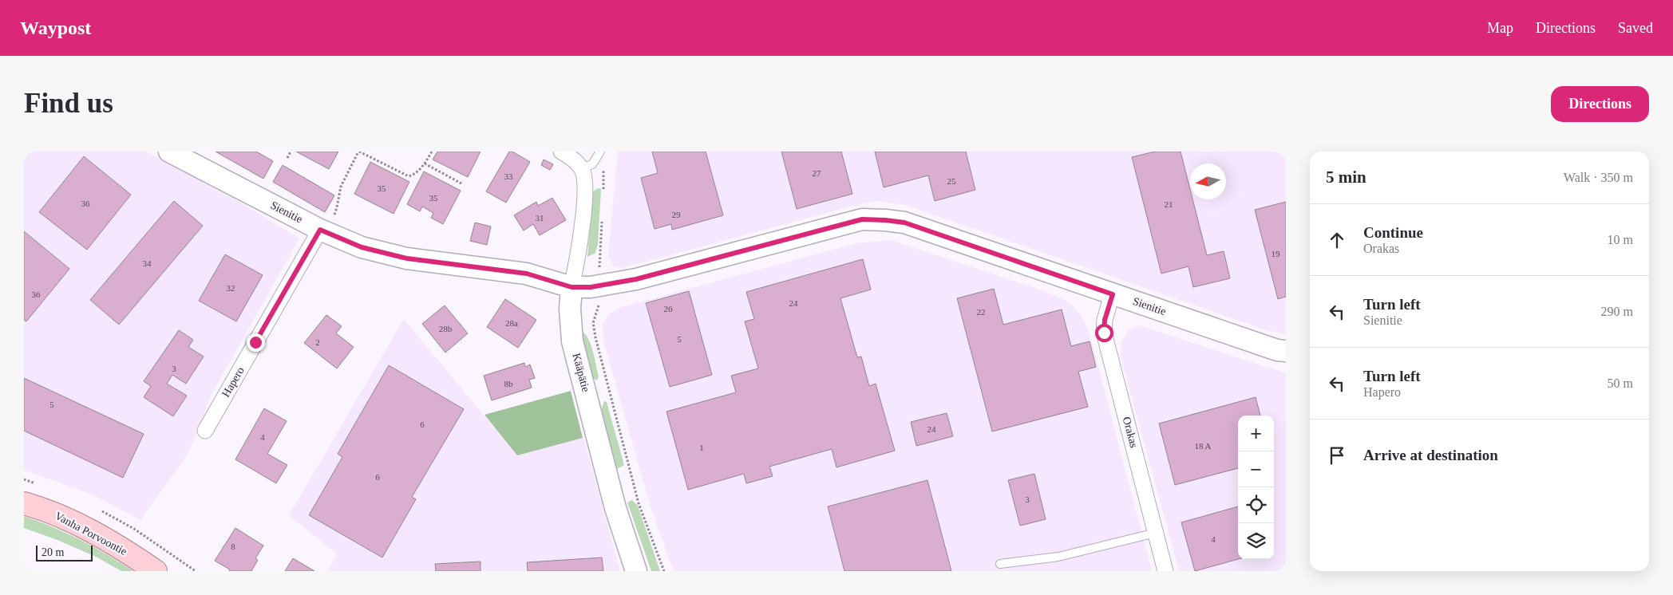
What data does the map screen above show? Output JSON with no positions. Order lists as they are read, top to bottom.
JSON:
{
  "streets": {
    "main road": ["Vanha Porvoontie"],
    "street": [
      "Sienitie",
      "Kääpätie",
      "Hapero",
      "Orakas"
    ]
  },
  "crossings": [
    ["Sienitie", "Kääpätie"],
    ["Sienitie", "Hapero"],
    ["Sienitie", "Orakas"]
  ],
  "house_numbers": [
    "27",
    "33",
    "25",
    "35",
    "35",
    "36",
    "21",
    "29",
    "31",
    "19",
    "34",
    "32",
    "36",
    "24",
    "26",
    "22",
    "28a",
    "28b",
    "5",
    "2",
    "3",
    "8b",
    "5",
    "6",
    "24",
    "4",
    "18 A",
    "1",
    "6",
    "3",
    "4",
    "8"
  ],
  "scale_bar": "20 m",
  "north": "left",
  "page": {
    "header": "Waypost",
    "nav": ["Map", "Directions", "Saved"],
    "buttons": "Directions",
    "title": "Find us",
    "heading": ["5 min", "Walk · 350 m"],
    "list": [
      ["Continue", "Orakas", "10 m"],
      ["Turn left", "Sienitie", "290 m"],
      ["Turn left", "Hapero", "50 m"],
      "Arrive at destination"
    ],
    "map_buttons": ["+", "−"],
    "scale": "20 m"
  }
}
